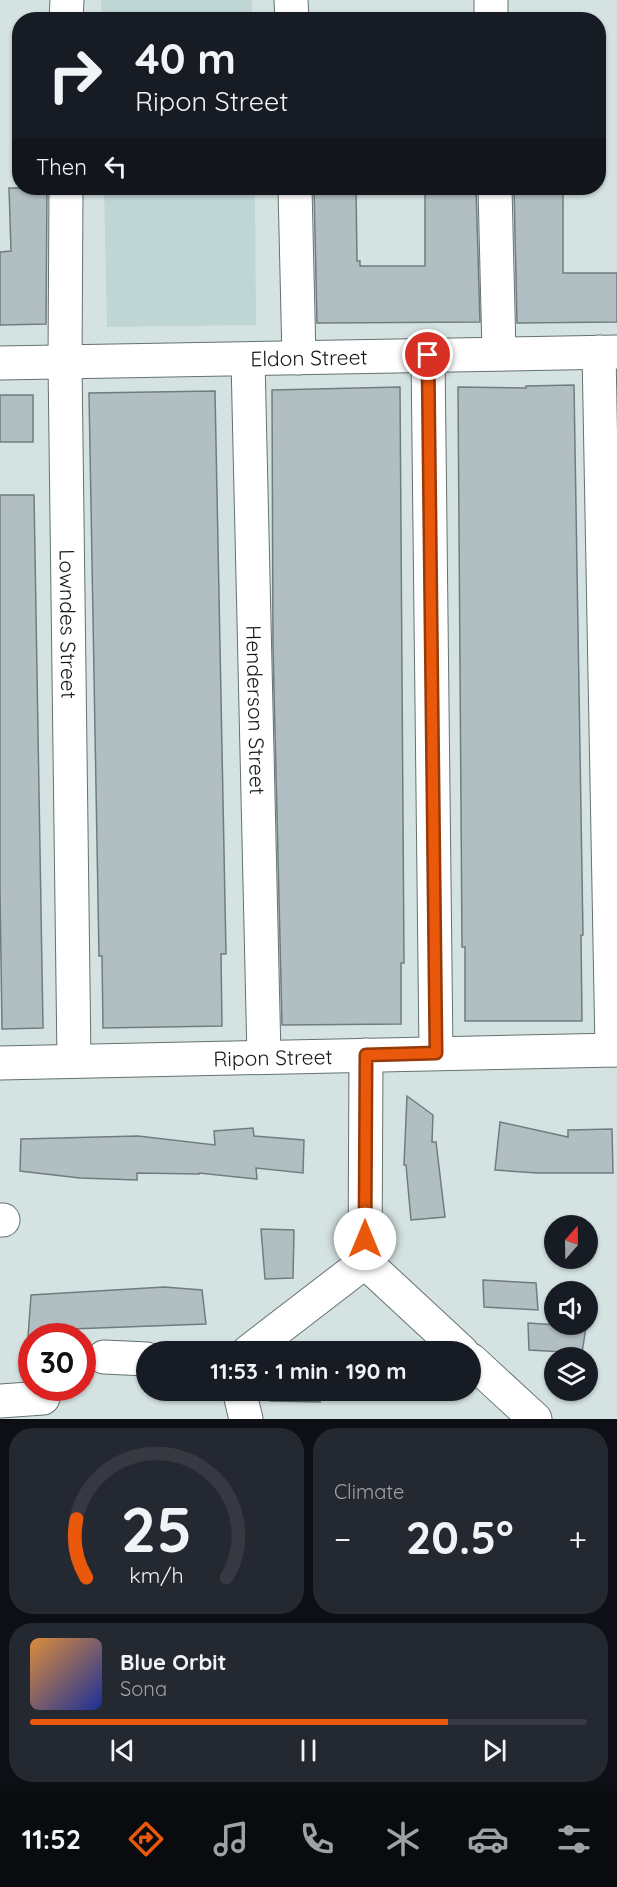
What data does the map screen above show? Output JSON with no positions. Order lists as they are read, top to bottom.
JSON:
{
  "streets": {
    "street": [
      "Eldon Street",
      "Lowndes Street",
      "Henderson Street",
      "Ripon Street"
    ]
  },
  "crossings": [
    ["Eldon Street", "Lowndes Street"],
    ["Eldon Street", "Henderson Street"],
    ["Lowndes Street", "Ripon Street"],
    ["Henderson Street", "Ripon Street"]
  ],
  "north": "top",
  "page": {
    "turn": ["40 m", "Ripon Street"],
    "then": "Then",
    "limit": "30",
    "trip": "11:53 · 1 min · 190 m",
    "tile": "Climate",
    "heat": ["−", "20.5°", "+"],
    "song": ["Blue Orbit", "Sona"],
    "tabs": "11:52",
    "gauge": ["25", "km/h"]
  }
}
